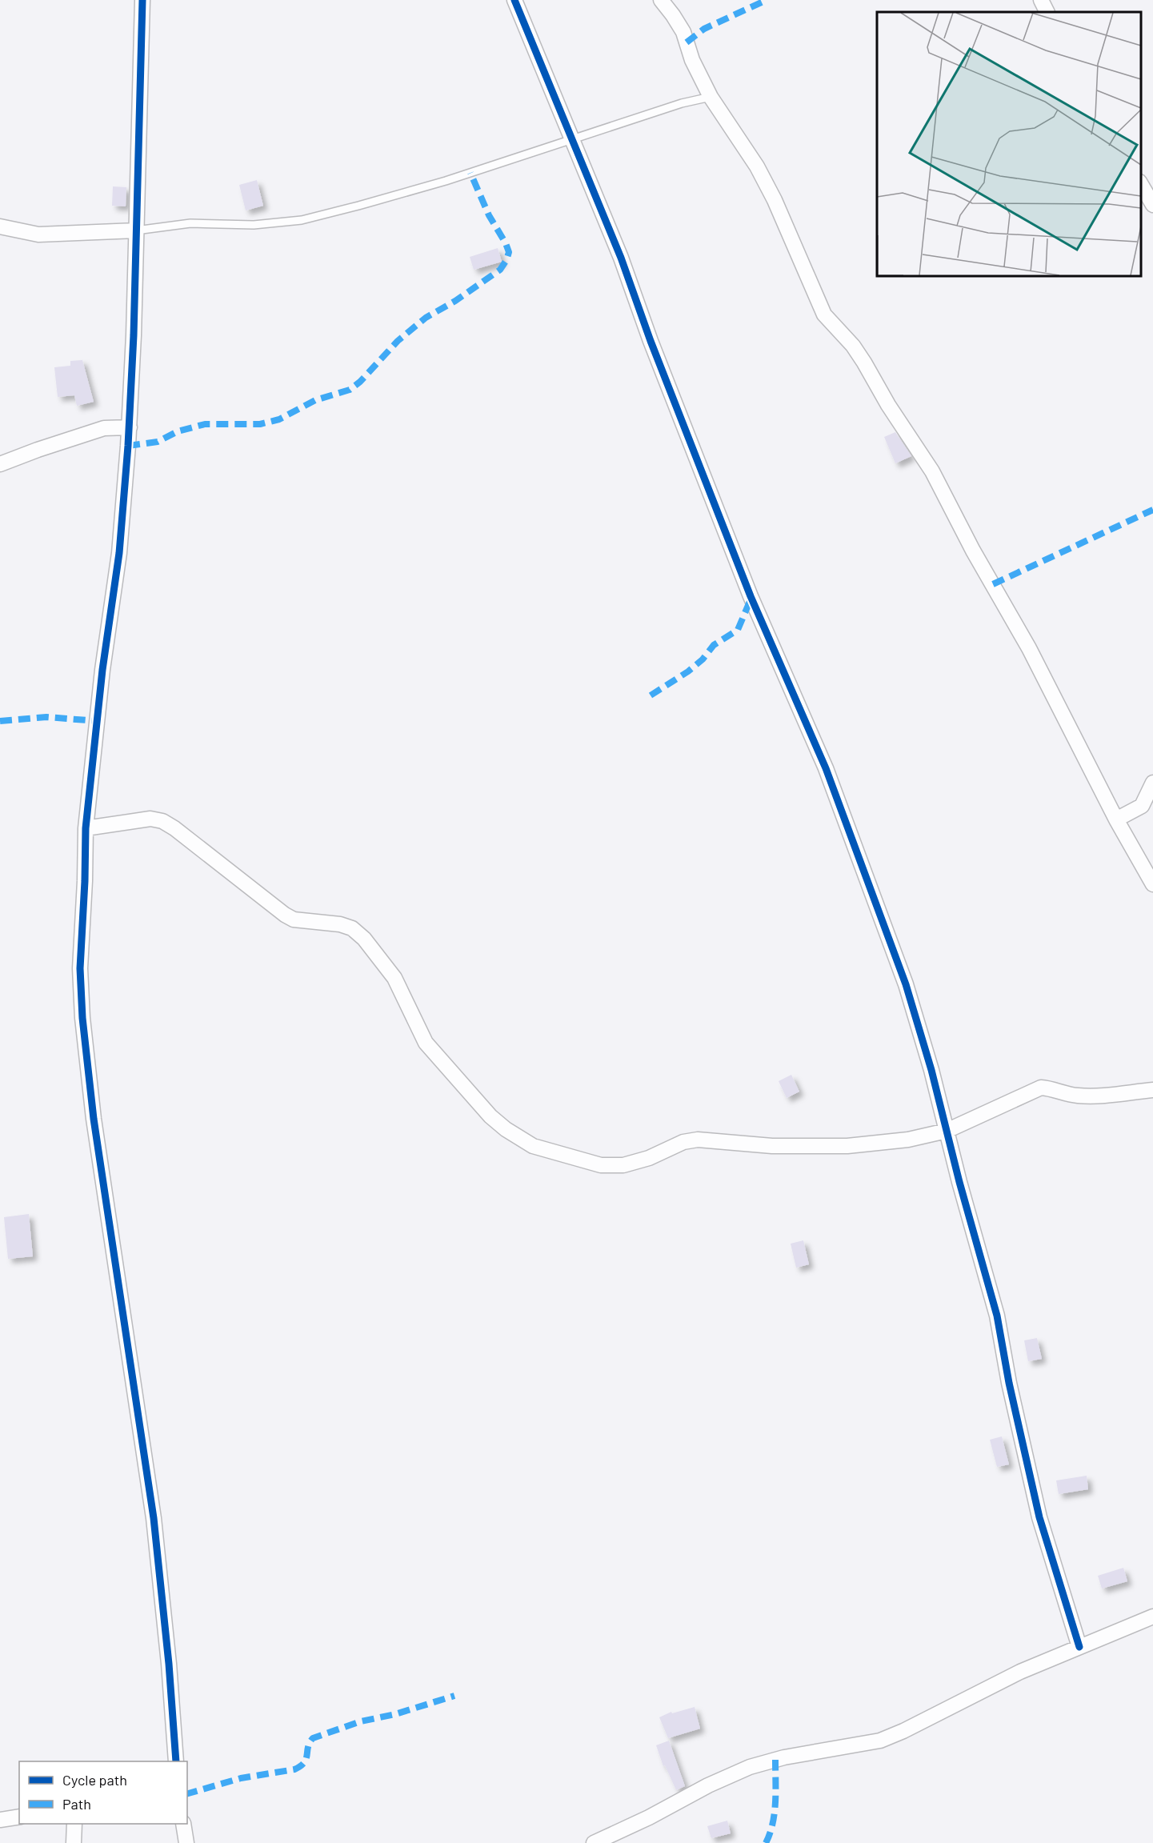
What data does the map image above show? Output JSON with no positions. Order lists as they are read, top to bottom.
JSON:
{
  "legend": ["Cycle path", "Path"]
}
